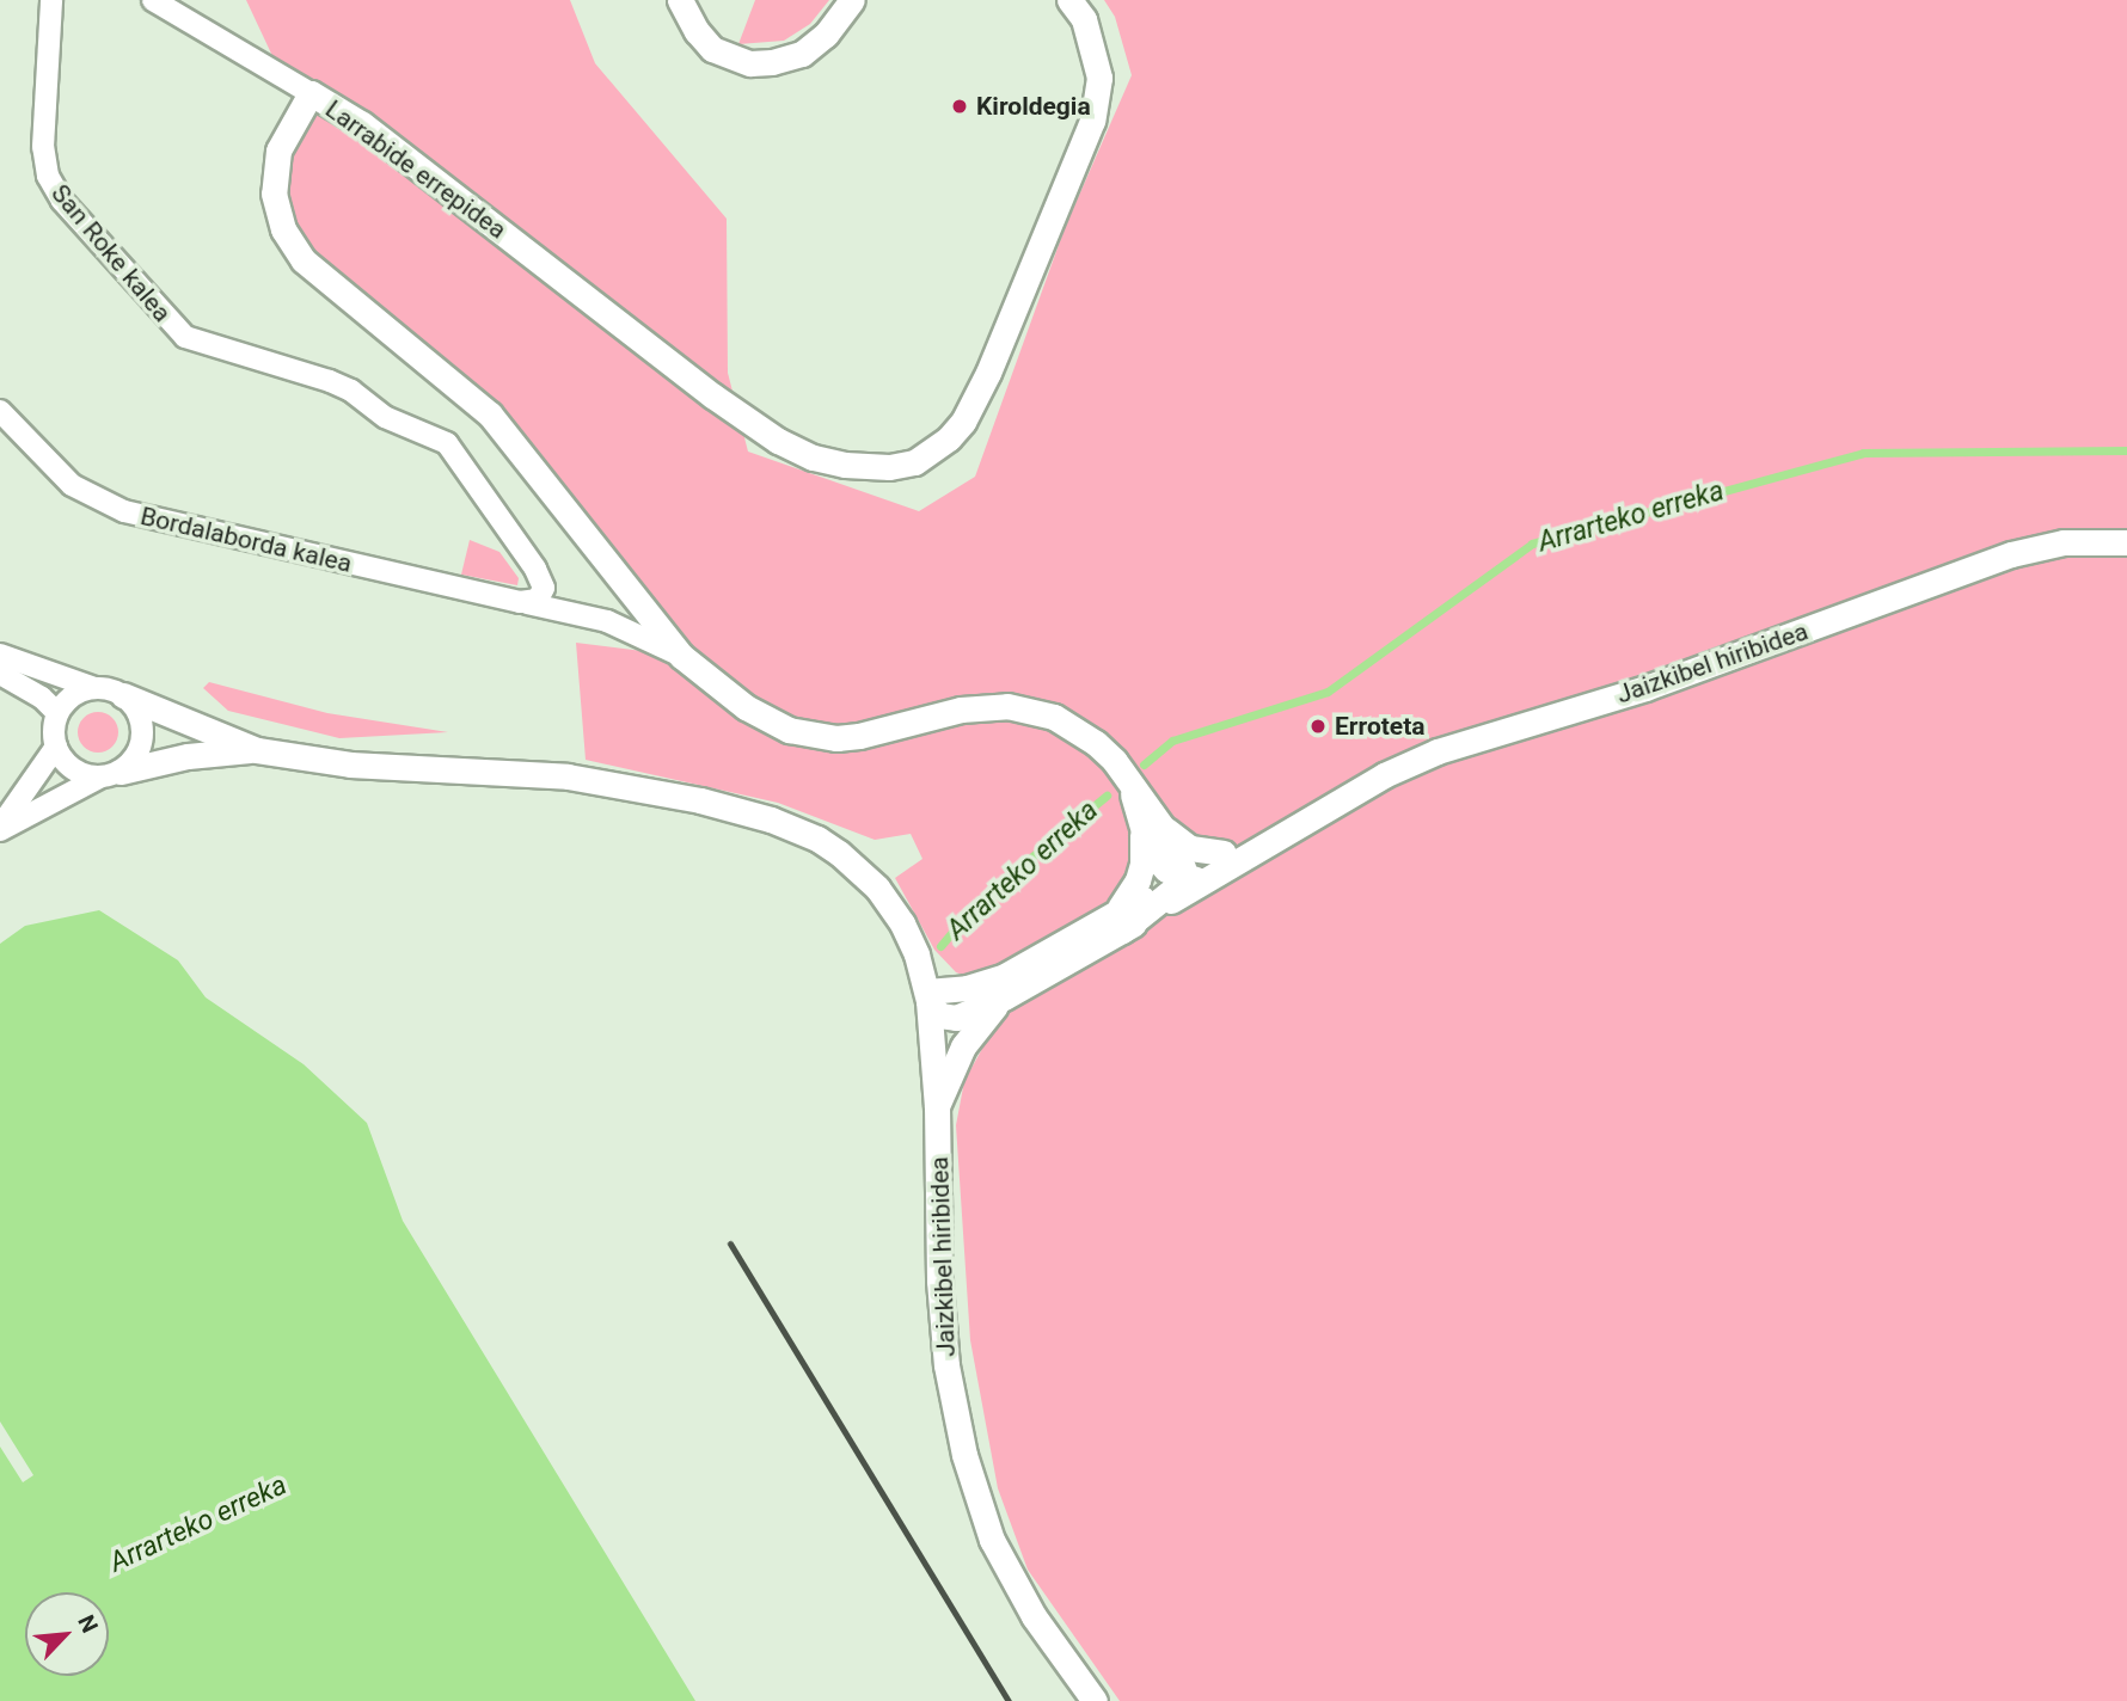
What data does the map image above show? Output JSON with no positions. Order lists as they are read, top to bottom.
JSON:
{
  "streets": {
    "street": [
      "Larrabide errepidea",
      "San Roke kalea",
      "Bordalaborda kalea",
      "Jaizkibel hiribidea"
    ]
  },
  "crossings": [
    ["Larrabide errepidea", "Bordalaborda kalea"],
    ["San Roke kalea", "Bordalaborda kalea"]
  ],
  "water": ["Arrarteko erreka"],
  "places": ["Kiroldegia", "Erroteta"],
  "north": "top right"
}
